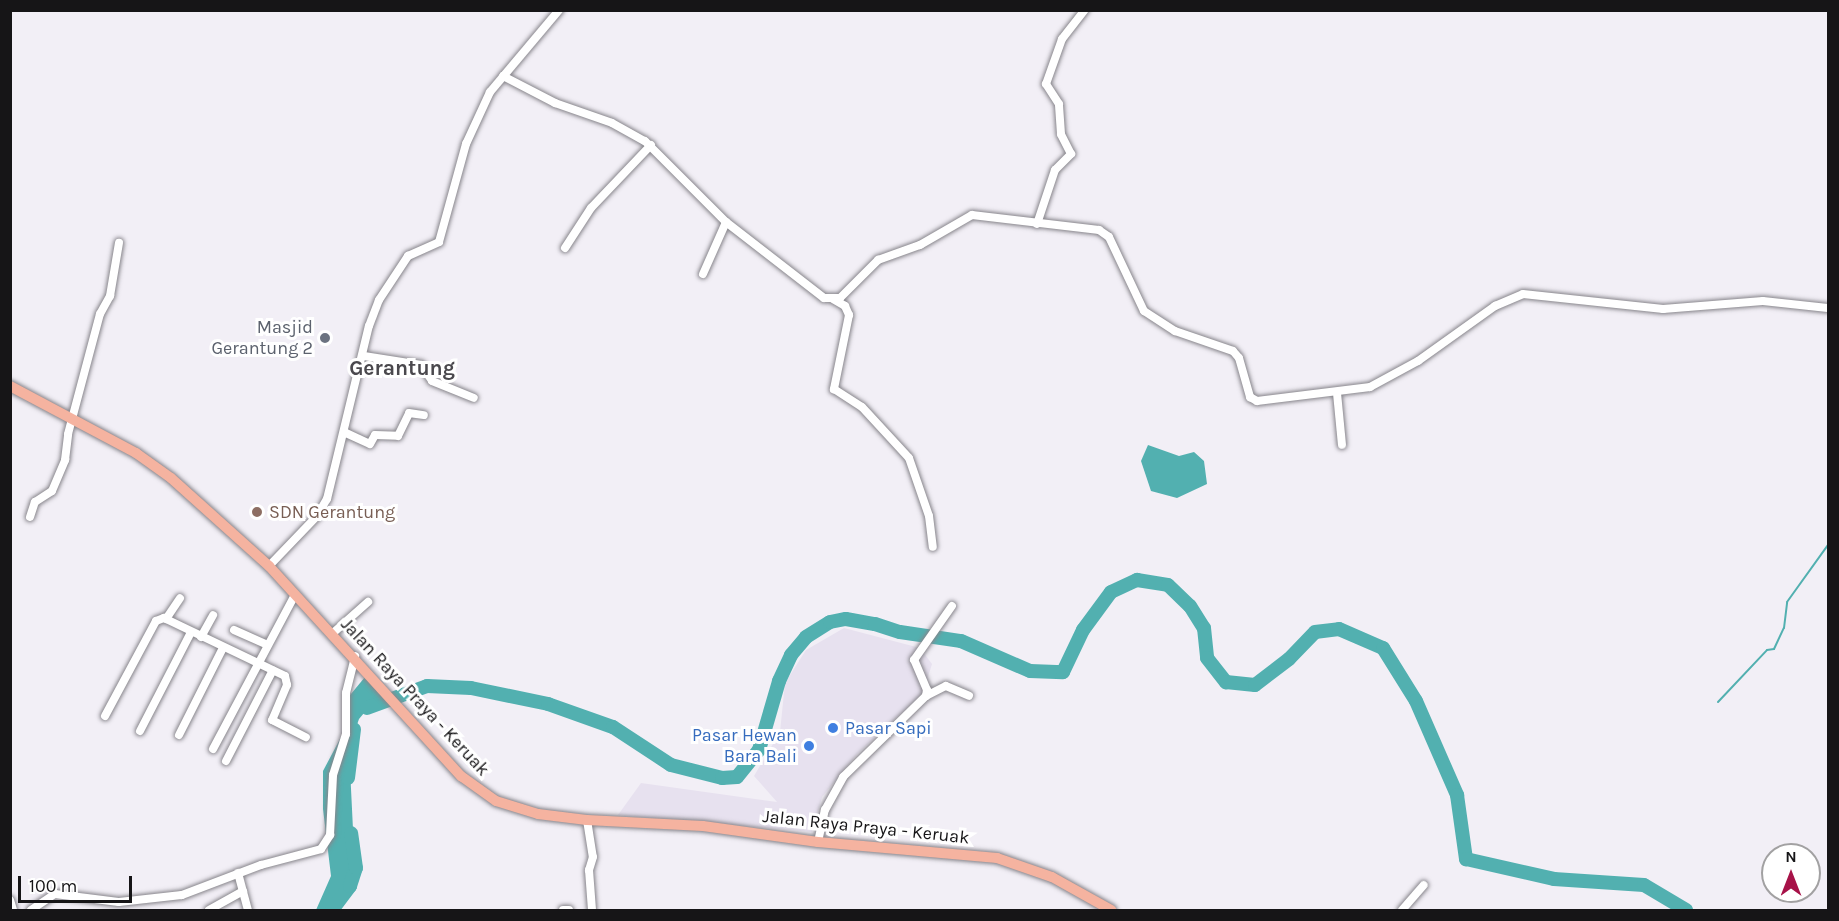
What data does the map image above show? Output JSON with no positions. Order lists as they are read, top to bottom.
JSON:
{
  "streets": {
    "main road": ["Jalan Raya Praya - Keruak"]
  },
  "districts": ["Gerantung"],
  "places": [
    "Masjid Gerantung 2",
    "SDN Gerantung",
    "Pasar Sapi",
    "Pasar Hewan Bara Bali"
  ],
  "scale_bar": "100 m",
  "north": "top"
}
